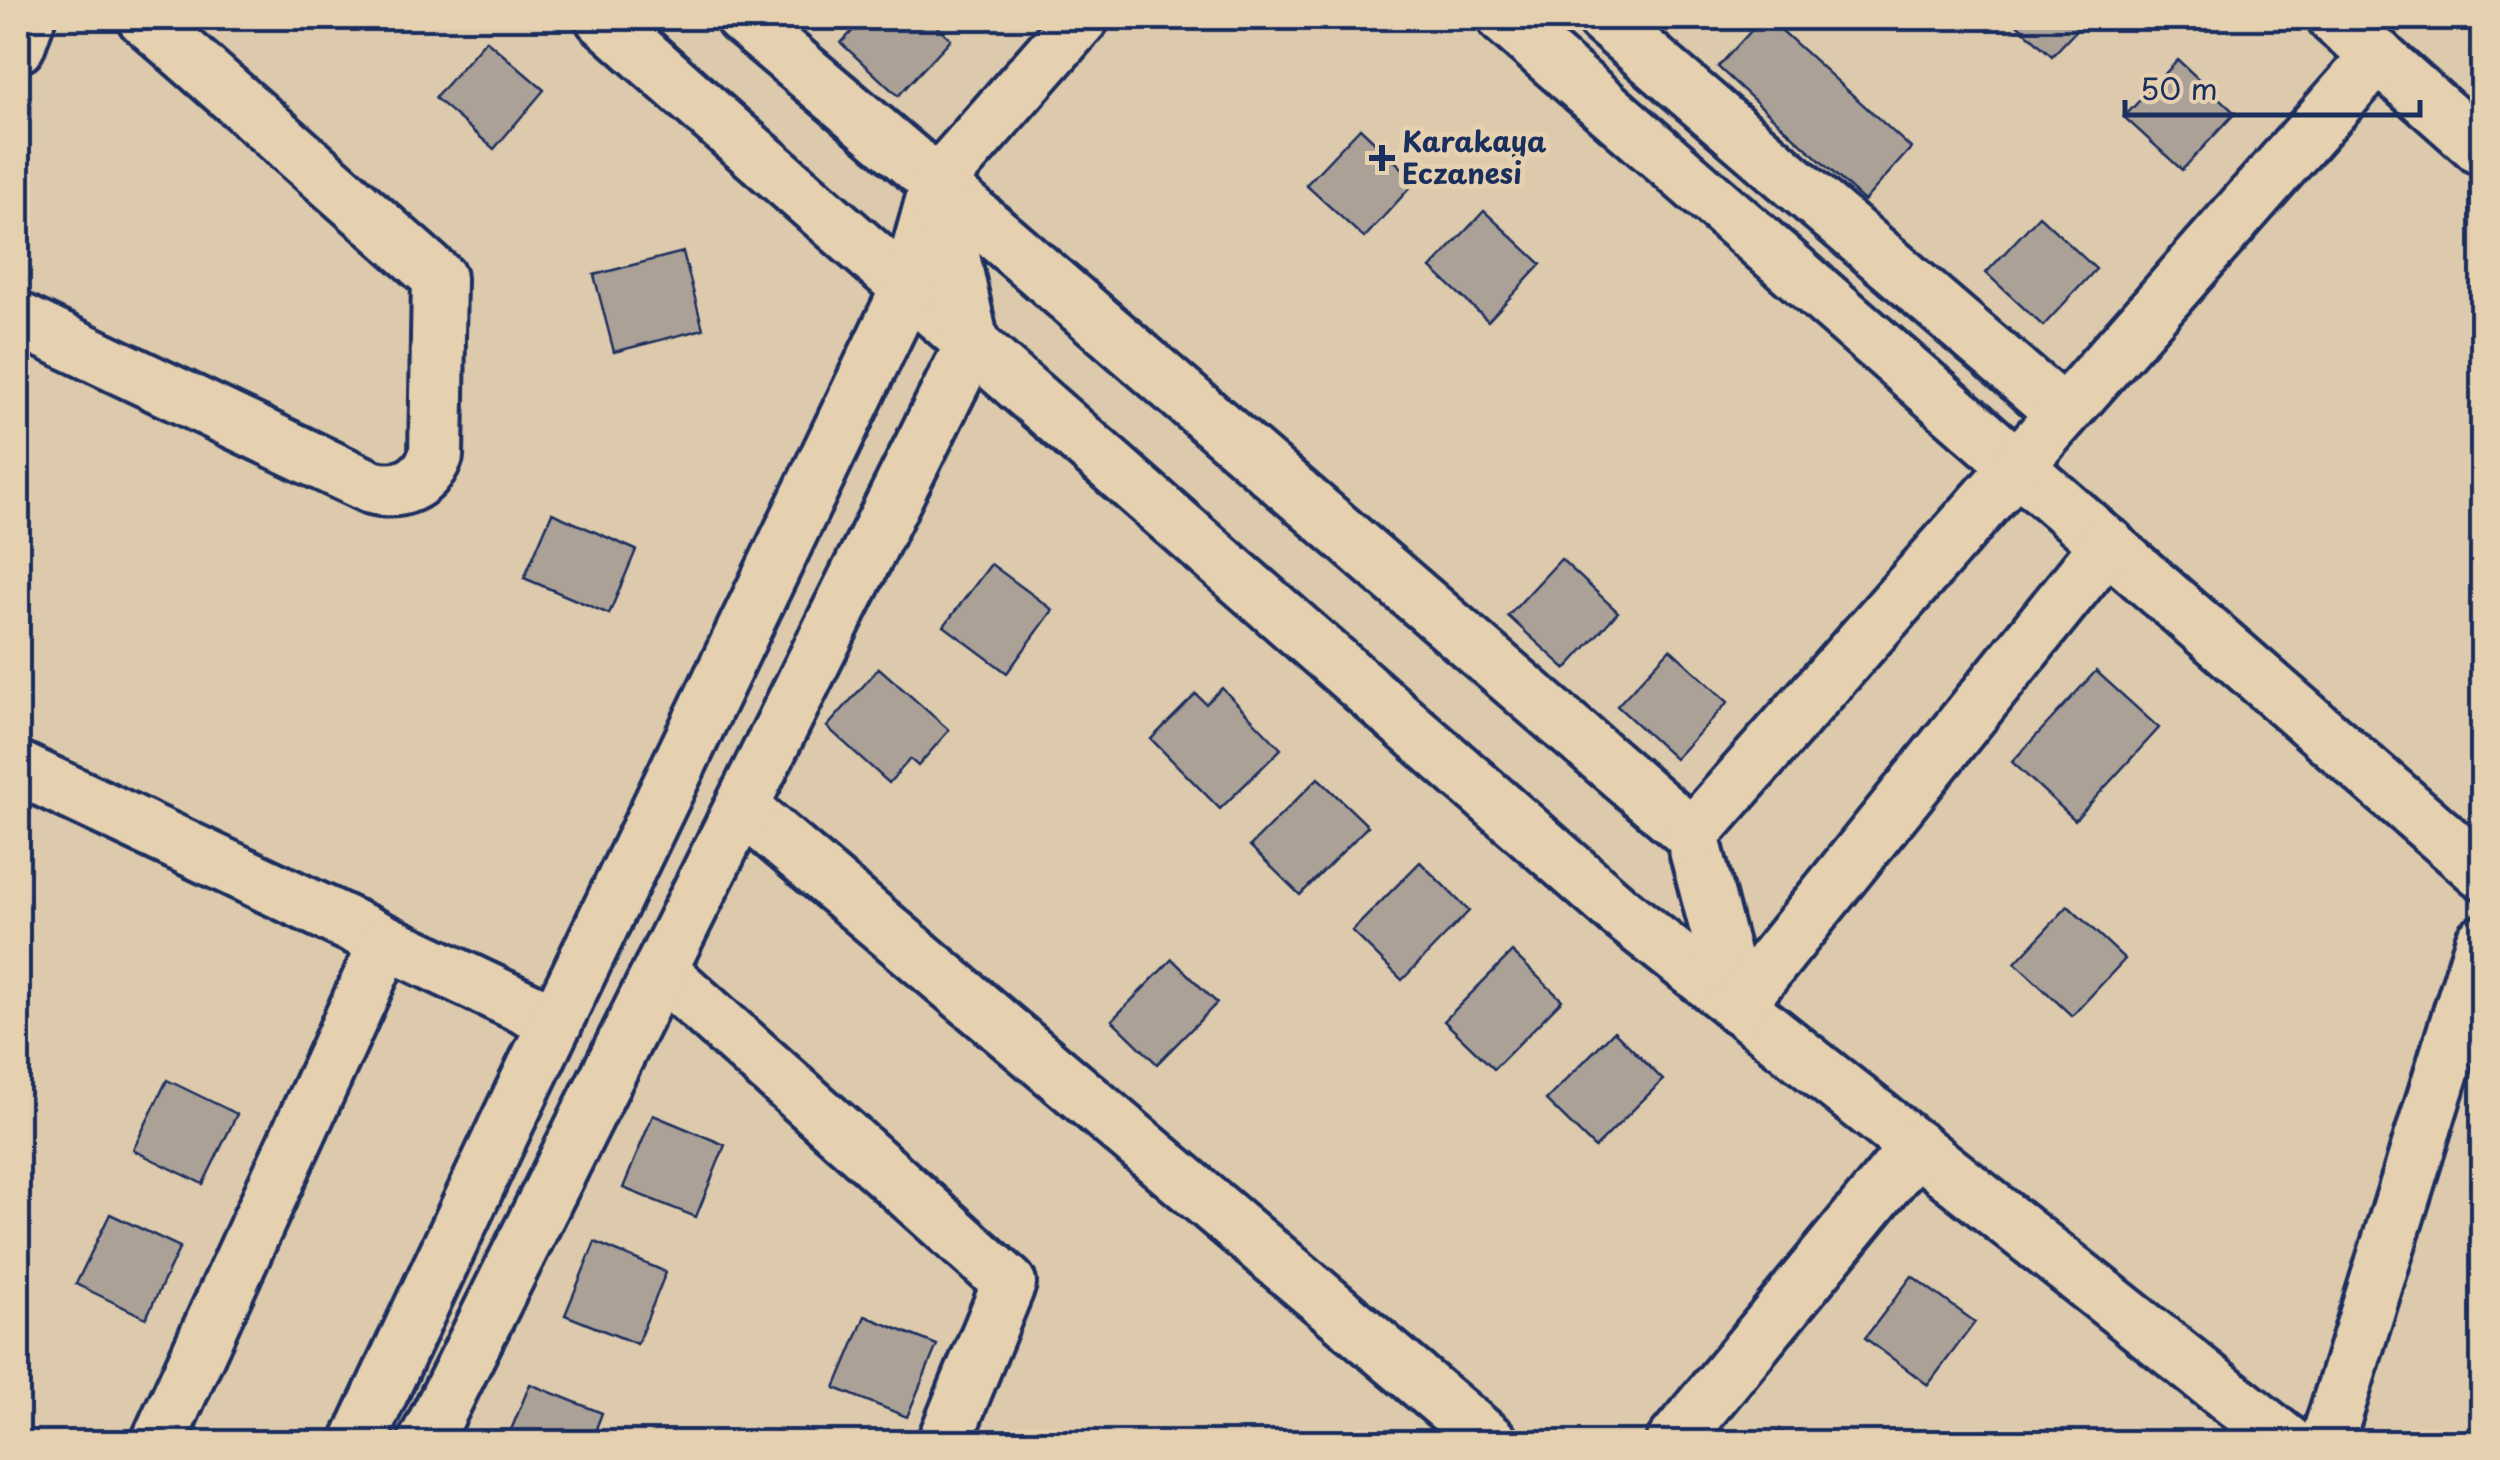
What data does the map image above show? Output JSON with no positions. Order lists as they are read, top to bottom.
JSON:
{
  "places": {
    "health": ["Karakaya Eczanesi"]
  },
  "scale_bar": "50 m"
}
